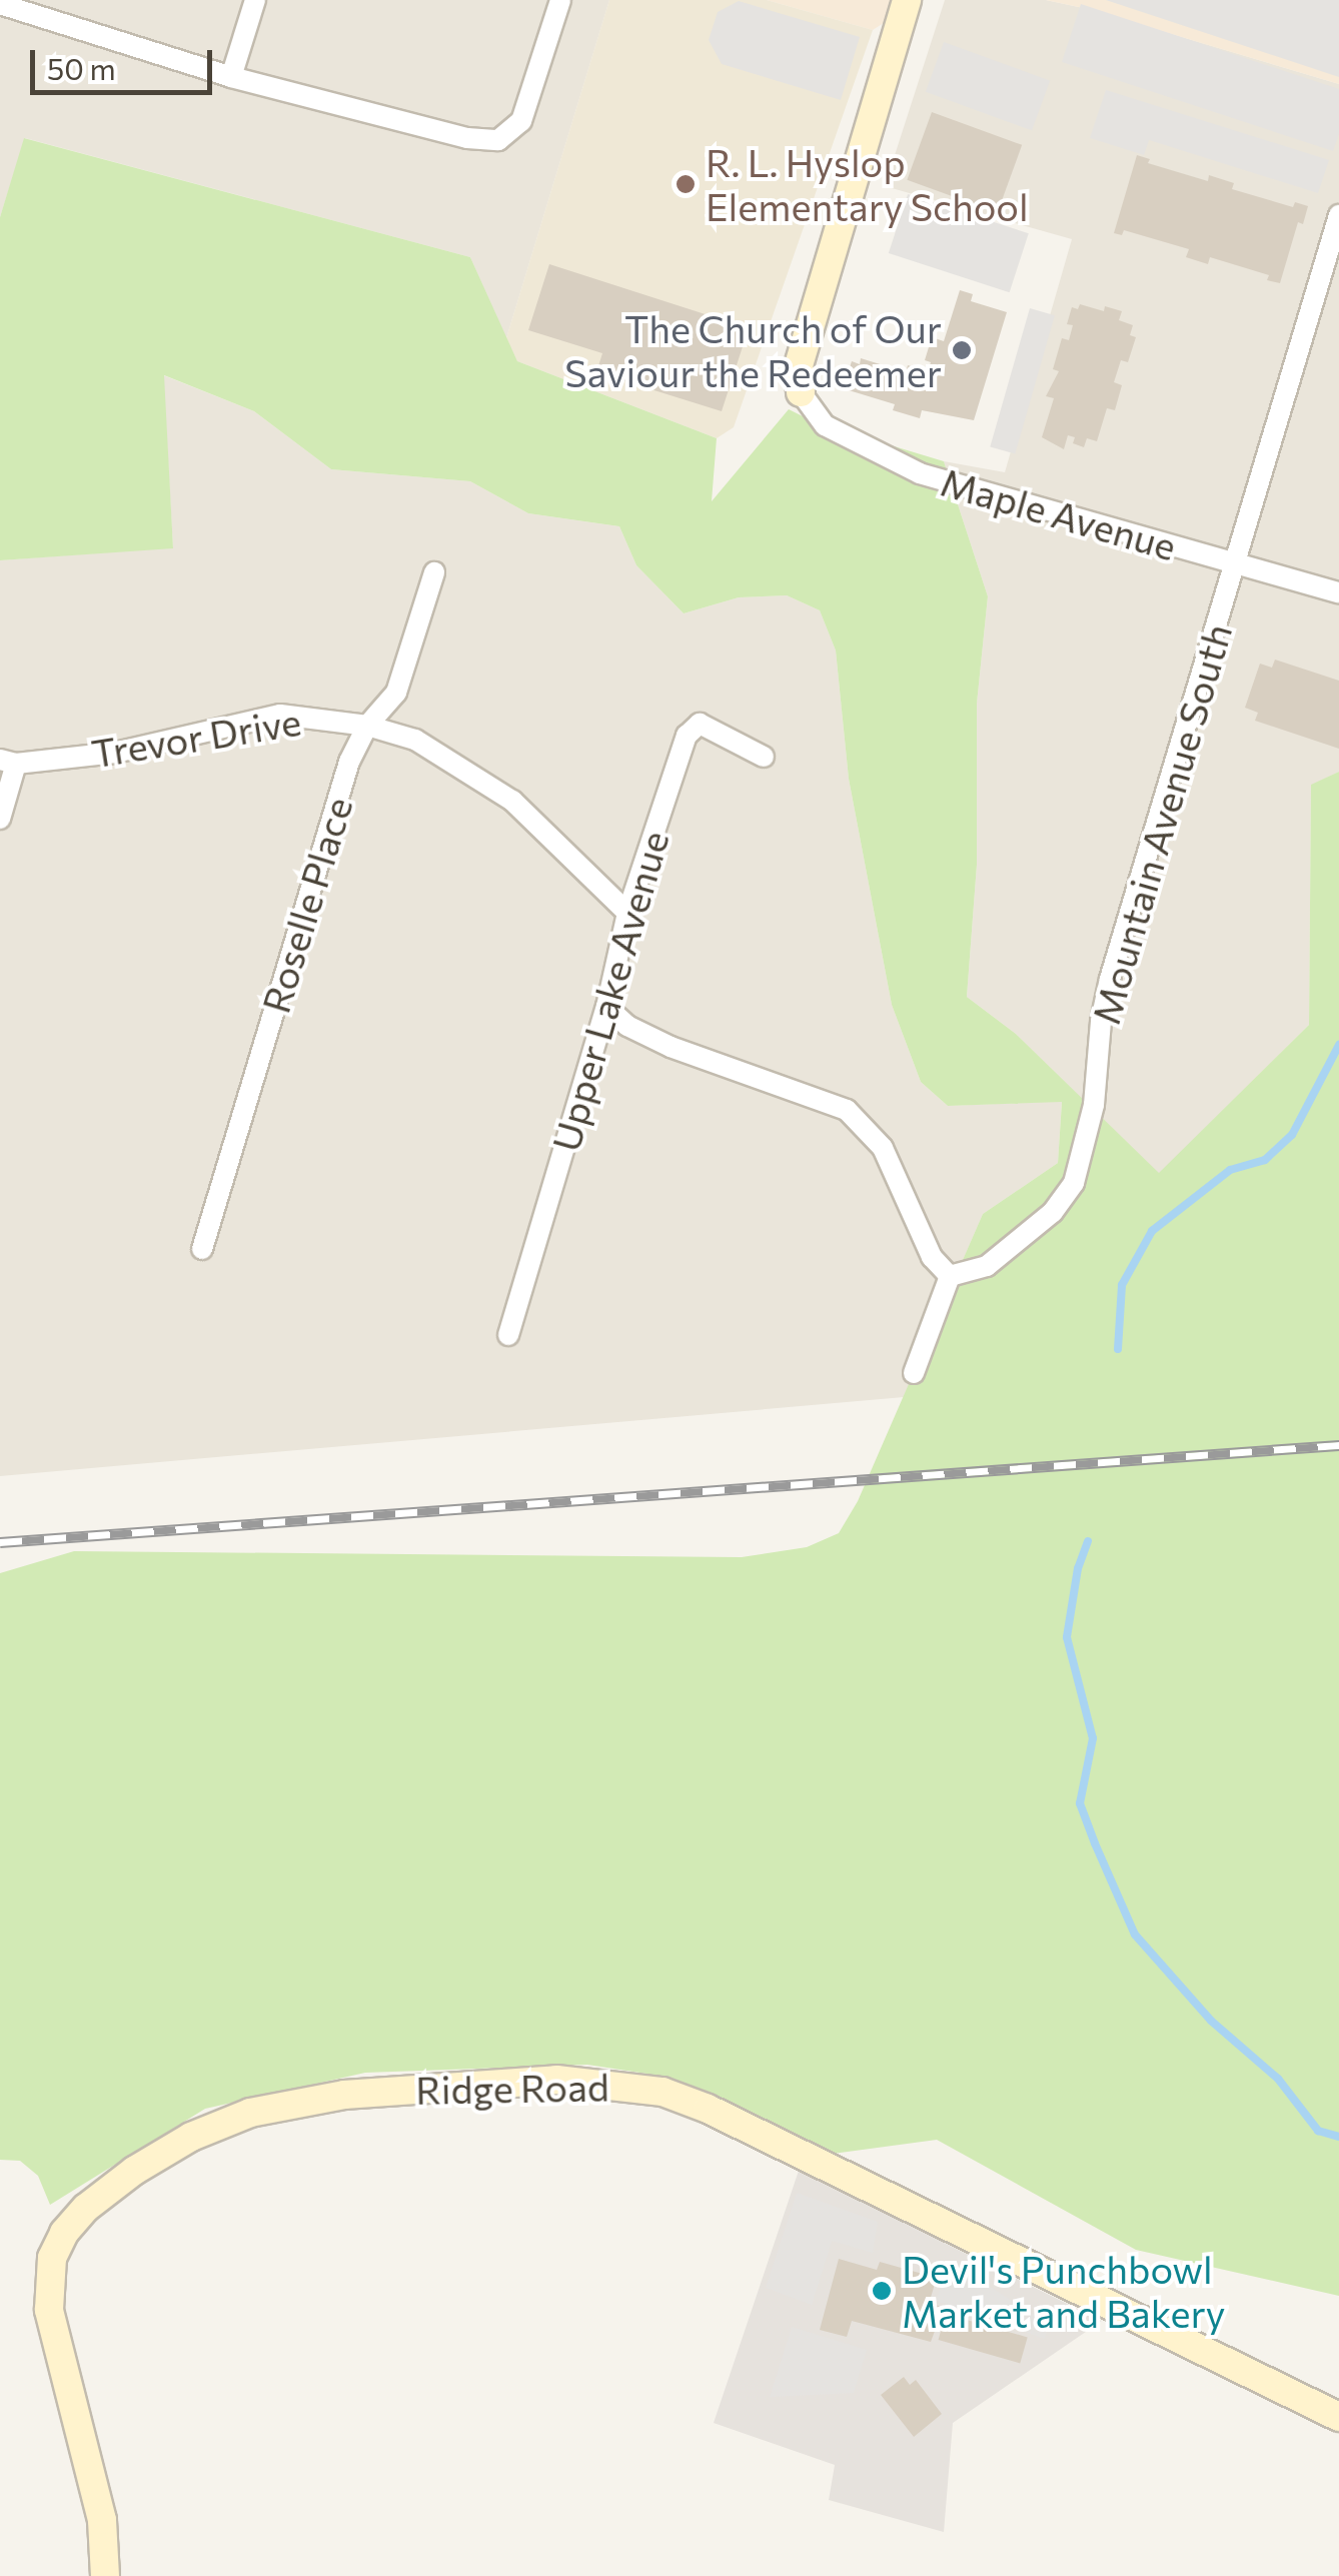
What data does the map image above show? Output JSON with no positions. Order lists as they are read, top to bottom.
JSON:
{
  "streets": {
    "main road": ["Ridge Road"],
    "street": [
      "Maple Avenue",
      "Trevor Drive",
      "Mountain Avenue South",
      "Roselle Place",
      "Upper Lake Avenue"
    ]
  },
  "crossings": [
    ["Maple Avenue", "Mountain Avenue South"],
    ["Trevor Drive", "Roselle Place"],
    ["Trevor Drive", "Upper Lake Avenue"]
  ],
  "places": ["R. L. Hyslop Elementary School", "The Church of Our Saviour the Redeemer", "Devil's Punchbowl Market and Bakery"],
  "scale_bar": "50 m"
}
